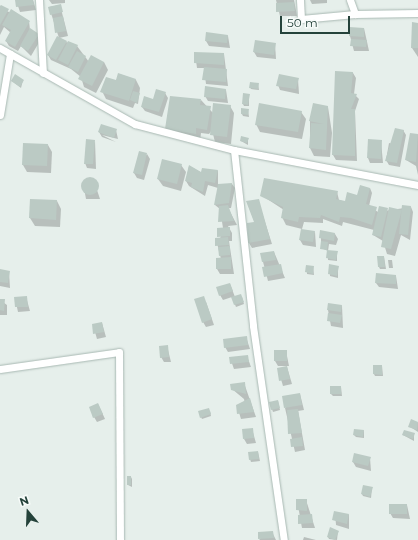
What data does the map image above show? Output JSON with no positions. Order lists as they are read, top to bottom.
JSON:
{
  "scale_bar": "50 m",
  "north": "top"
}
